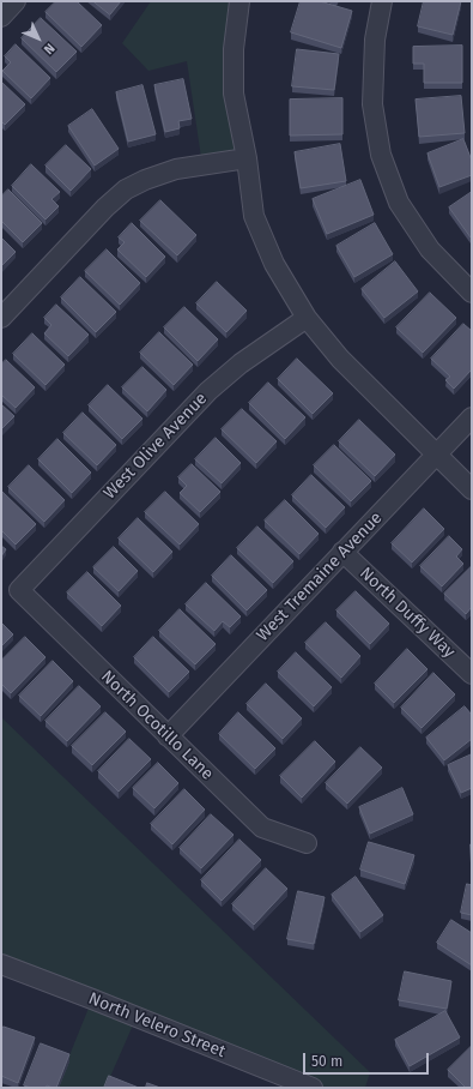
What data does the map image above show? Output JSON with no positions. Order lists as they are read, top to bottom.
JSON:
{
  "streets": {
    "street": [
      "West Olive Avenue",
      "West Tremaine Avenue",
      "North Duffy Way",
      "North Ocotillo Lane",
      "North Velero Street"
    ]
  },
  "crossings": [
    ["West Olive Avenue", "North Ocotillo Lane"],
    ["West Tremaine Avenue", "North Duffy Way"],
    ["West Tremaine Avenue", "North Ocotillo Lane"]
  ],
  "scale_bar": "50 m",
  "north": "bottom right"
}
